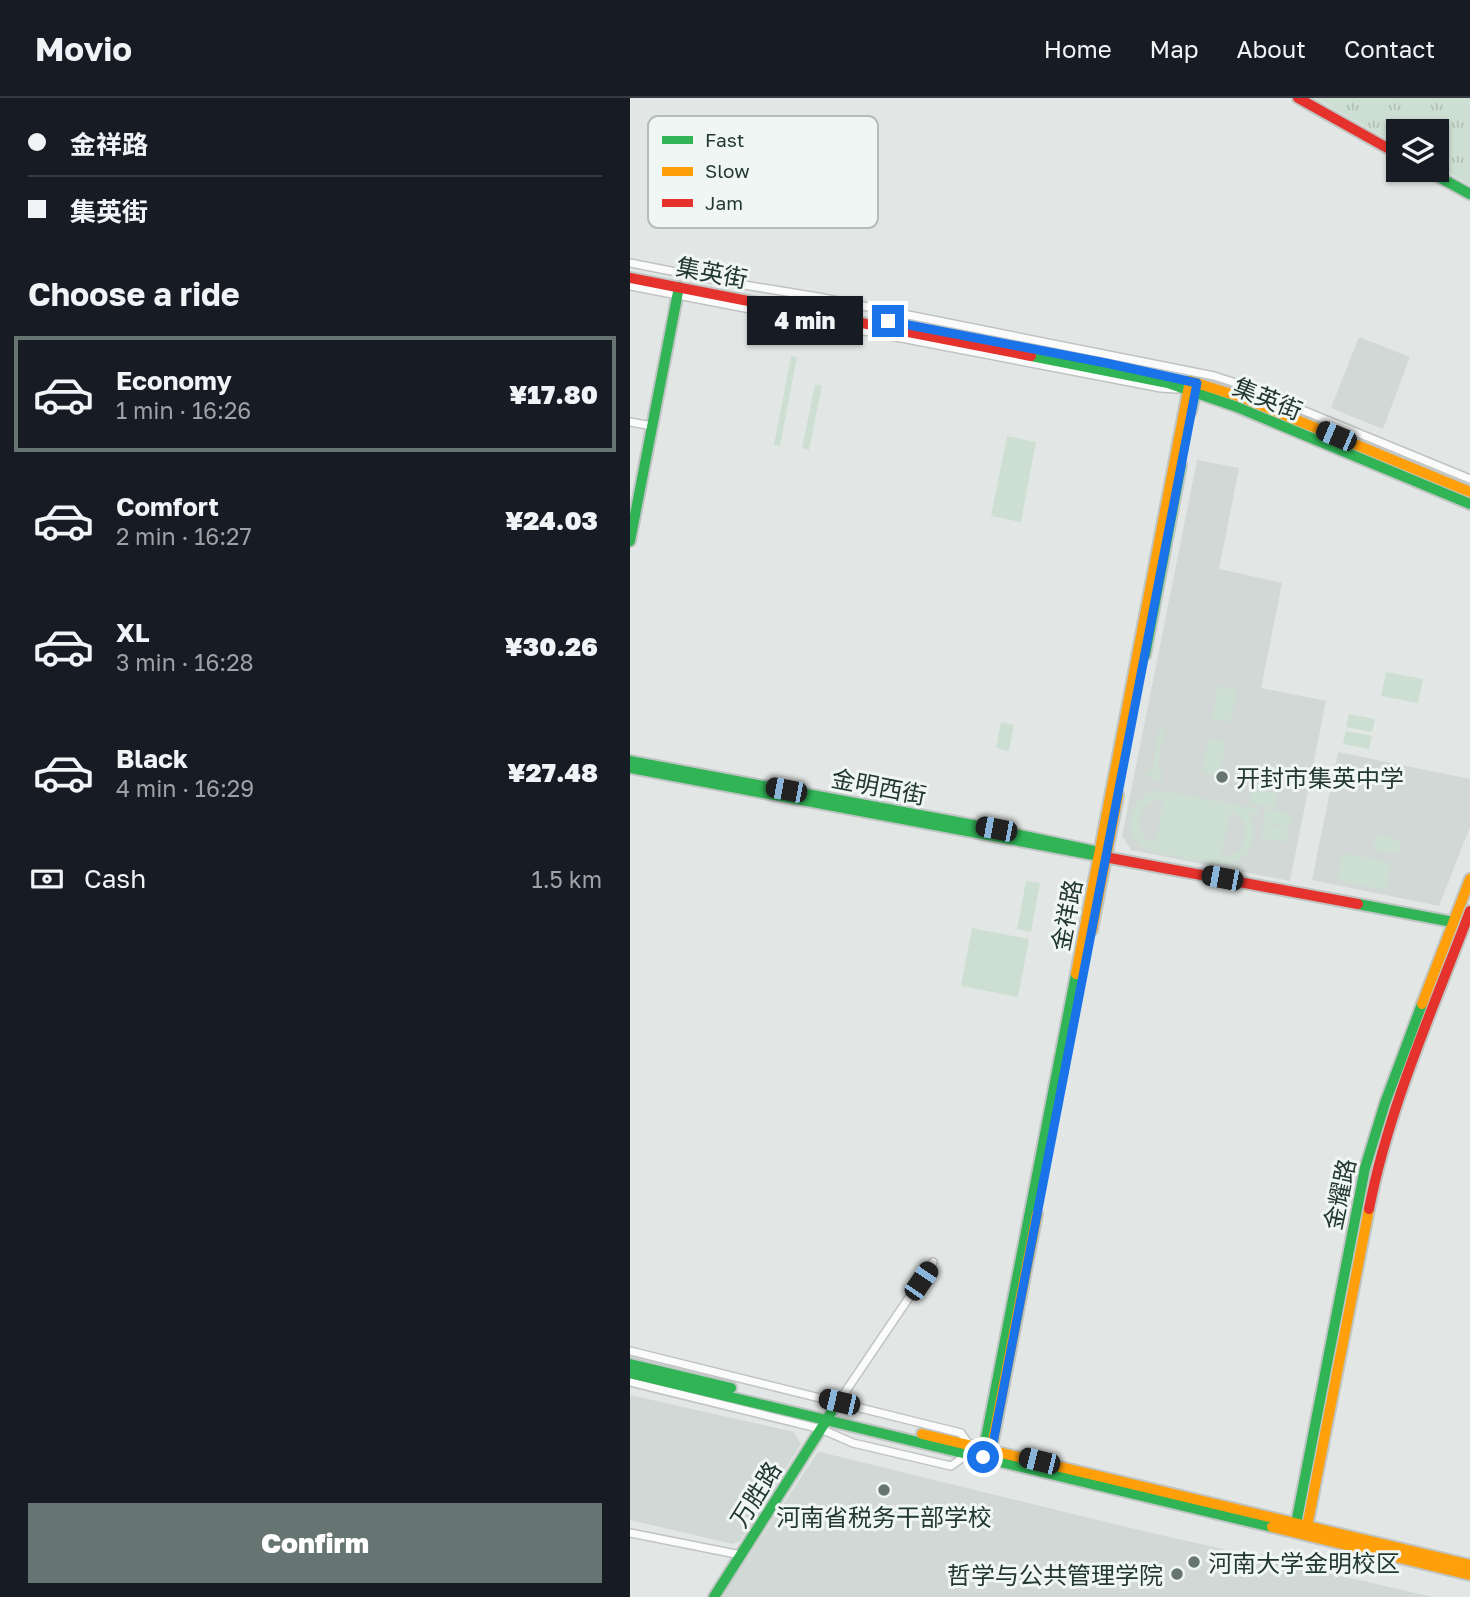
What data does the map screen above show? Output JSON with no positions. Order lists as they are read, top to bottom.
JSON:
{
  "streets": {
    "street": [
      "集英街",
      "金明西街",
      "金祥路",
      "金耀路",
      "万胜路"
    ]
  },
  "crossings": [
    ["集英街", "金祥路"],
    ["金明西街", "金祥路"],
    ["金明西街", "金耀路"]
  ],
  "places": [
    "开封市集英中学",
    "河南省税务干部学校",
    "河南大学金明校区",
    "哲学与公共管理学院"
  ],
  "legend": ["Fast", "Slow", "Jam"],
  "page": {
    "header": "Movio",
    "nav": [
      "Home",
      "Map",
      "About",
      "Contact"
    ],
    "banner": ["金祥路", "集英街"],
    "heading": "Choose a ride",
    "bubble": "4 min",
    "list": [
      {
        "name": "Economy",
        "note": "1 min · 16:26",
        "value": "¥17.80"
      },
      {
        "name": "Comfort",
        "note": "2 min · 16:27",
        "value": "¥24.03"
      },
      {
        "name": "XL",
        "note": "3 min · 16:28",
        "value": "¥30.26"
      },
      {
        "name": "Black",
        "note": "4 min · 16:29",
        "value": "¥27.48"
      }
    ],
    "pay": ["Cash", "1.5 km"],
    "buttons": "Confirm"
  }
}
